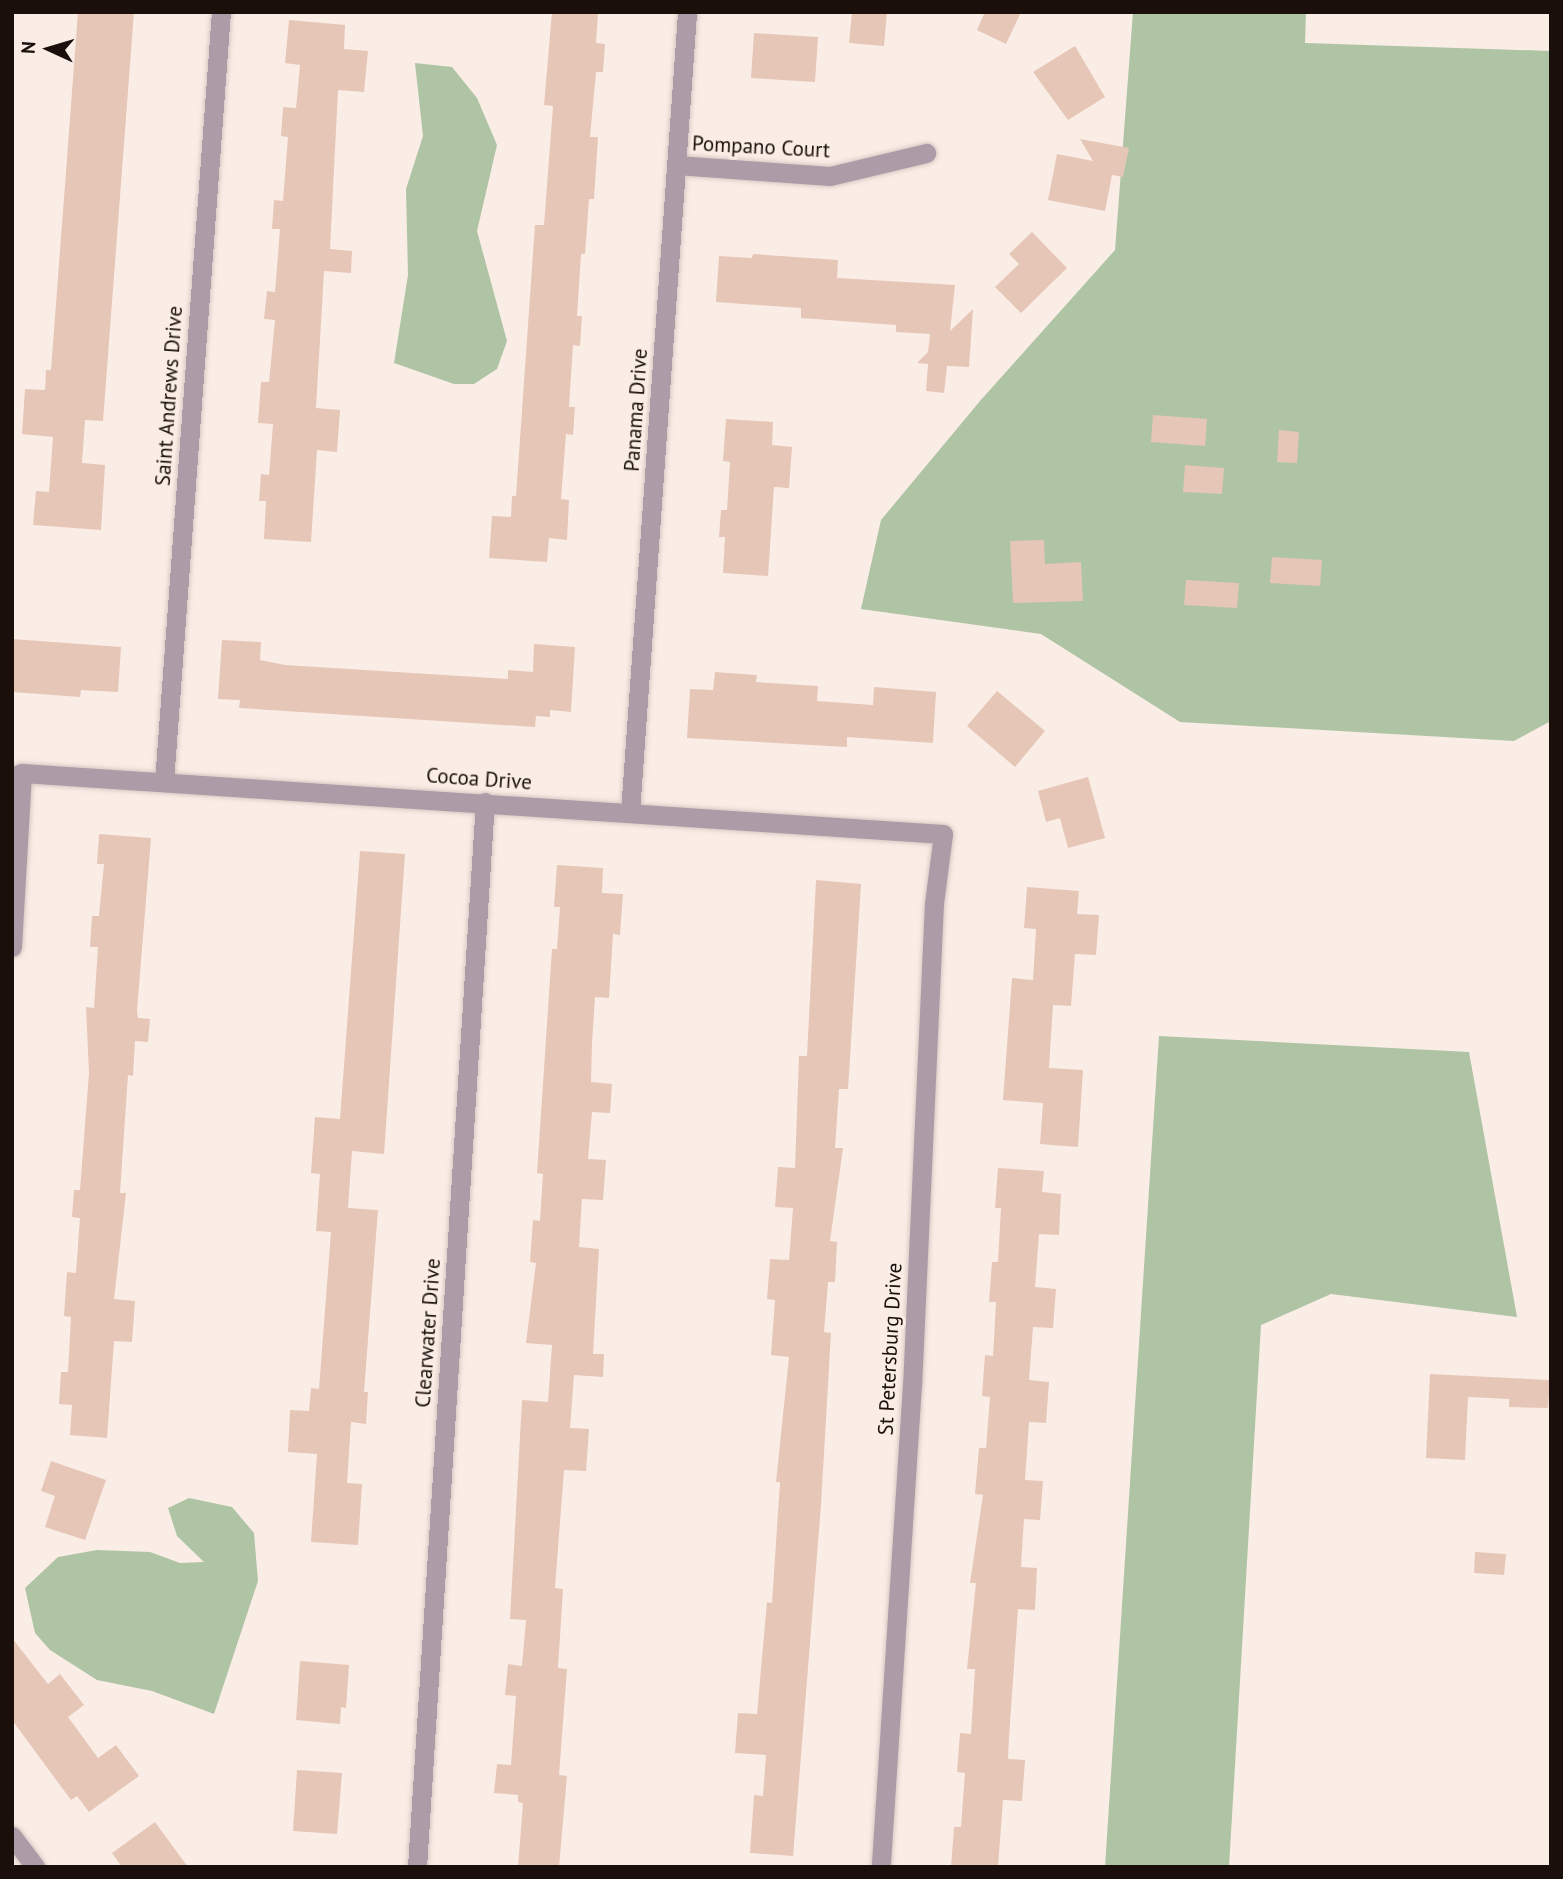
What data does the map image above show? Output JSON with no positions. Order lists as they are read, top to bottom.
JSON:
{
  "streets": {
    "street": [
      "Pompano Court",
      "Saint Andrews Drive",
      "Panama Drive",
      "Cocoa Drive",
      "Clearwater Drive",
      "St Petersburg Drive"
    ]
  },
  "crossings": [
    ["Pompano Court", "Panama Drive"],
    ["Saint Andrews Drive", "Cocoa Drive"],
    ["Panama Drive", "Cocoa Drive"],
    ["Cocoa Drive", "Clearwater Drive"],
    ["Cocoa Drive", "St Petersburg Drive"]
  ],
  "north": "left"
}
